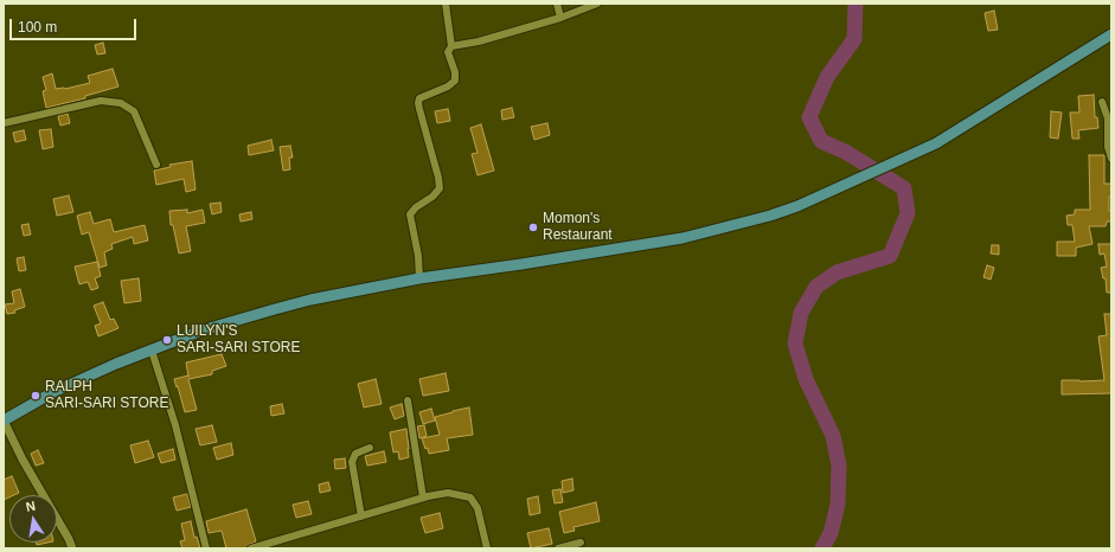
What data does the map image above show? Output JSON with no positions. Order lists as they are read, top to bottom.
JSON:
{
  "places": ["Momon's Restaurant", "LUILYN'S SARI-SARI STORE", "RALPH SARI-SARI STORE"],
  "scale_bar": "100 m",
  "north": "top"
}
